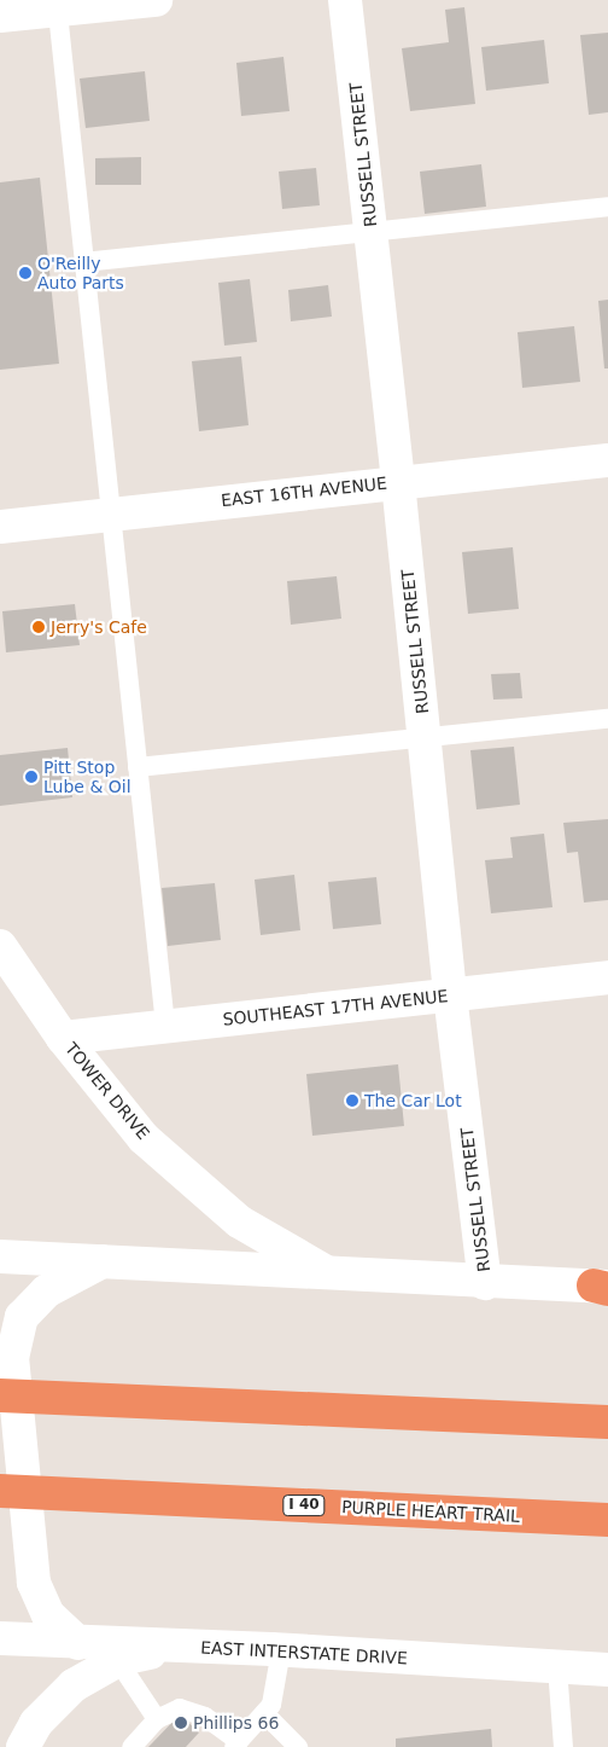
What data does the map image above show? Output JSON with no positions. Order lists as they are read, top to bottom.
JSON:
{
  "streets": {
    "highway": ["I 40", "PURPLE HEART TRAIL"],
    "street": [
      "RUSSELL STREET",
      "EAST 16TH AVENUE",
      "SOUTHEAST 17TH AVENUE",
      "TOWER DRIVE",
      "EAST INTERSTATE DRIVE"
    ]
  },
  "crossings": [
    ["RUSSELL STREET", "EAST 16TH AVENUE"],
    ["RUSSELL STREET", "SOUTHEAST 17TH AVENUE"],
    ["SOUTHEAST 17TH AVENUE", "TOWER DRIVE"]
  ],
  "places": [
    "O'Reilly Auto Parts",
    "Jerry's Cafe",
    "Pitt Stop Lube & Oil",
    "The Car Lot",
    "Phillips 66"
  ]
}
